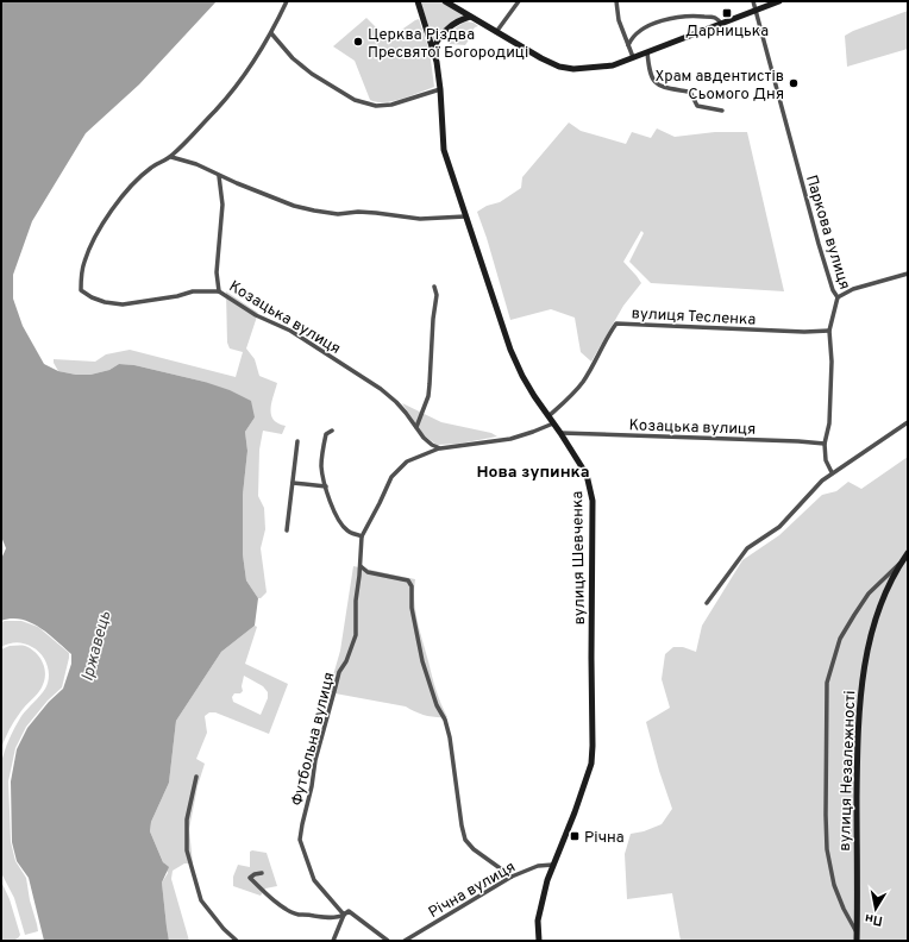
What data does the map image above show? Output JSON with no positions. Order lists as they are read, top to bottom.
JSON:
{
  "streets": {
    "street": [
      "Паркова вулиця",
      "вулиця Тесленка",
      "Козацька вулиця",
      "вулиця Шевченка",
      "Футбольна вулиця",
      "вулиця Незалежності",
      "Річна вулиця"
    ]
  },
  "crossings": [
    ["Паркова вулиця", "вулиця Тесленка"],
    ["Паркова вулиця", "Козацька вулиця"],
    ["вулиця Тесленка", "вулиця Шевченка"],
    ["Козацька вулиця", "вулиця Шевченка"],
    ["вулиця Шевченка", "Річна вулиця"]
  ],
  "districts": ["Нова зупинка"],
  "water": ["Іржавець"],
  "places": {
    "transit": ["Дарницька", "Річна"],
    "other": ["Церква Різдва Пресвятої Богородиці", "Храм авдентистів Сьомого Дня"]
  },
  "north": "bottom"
}
